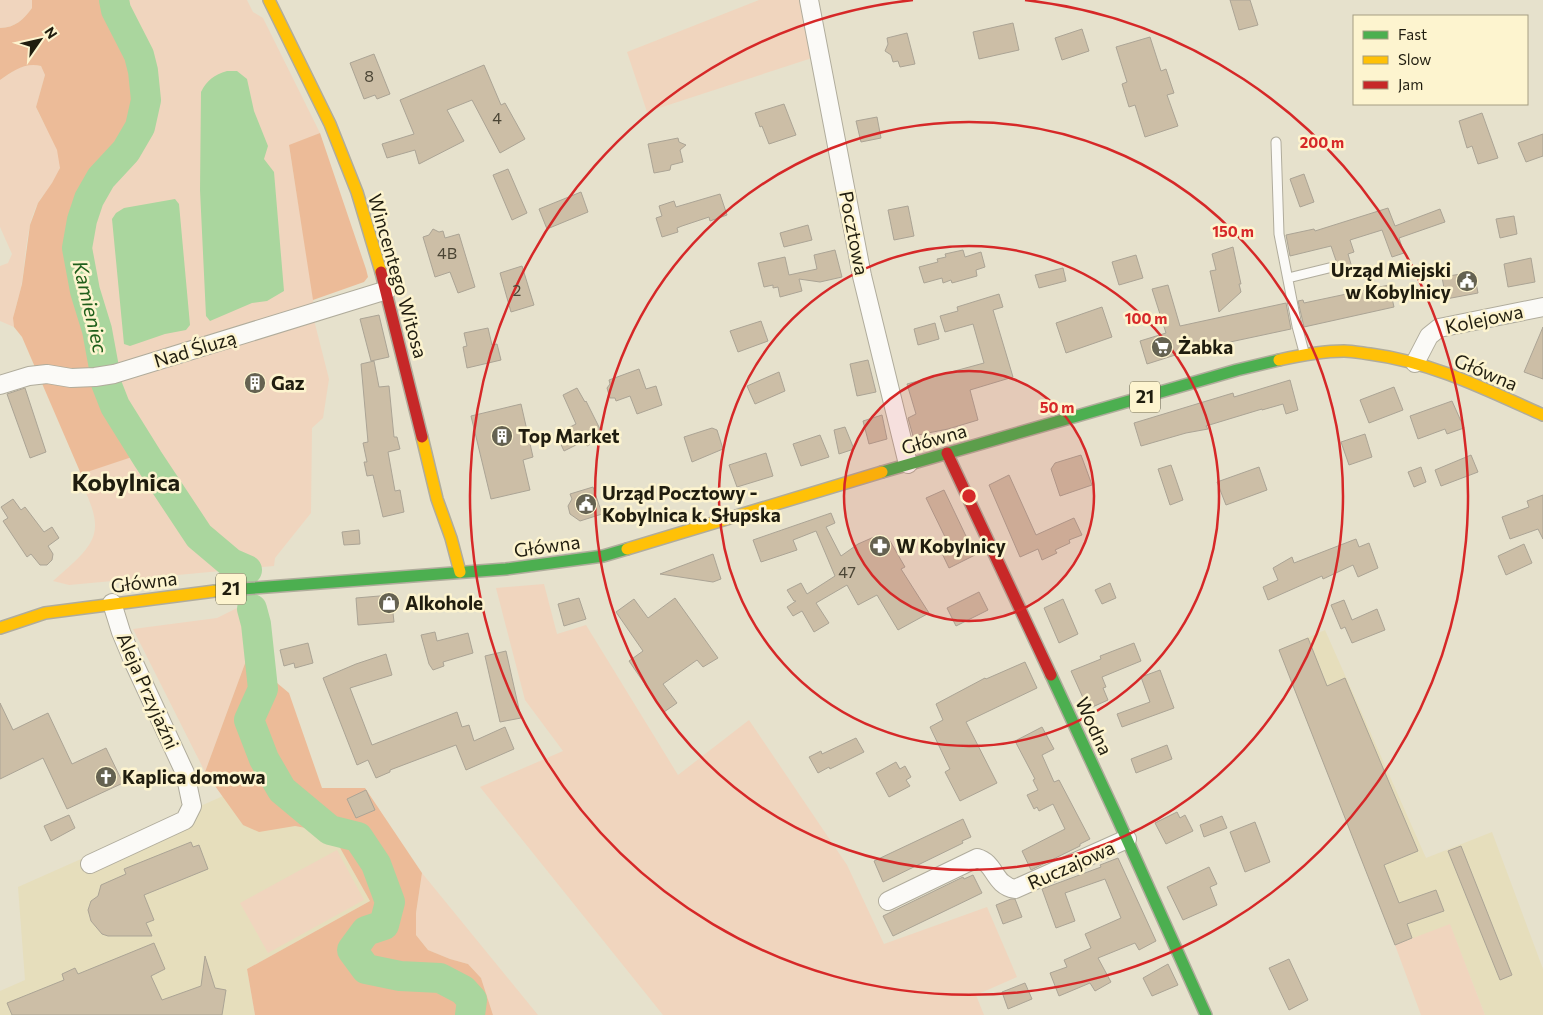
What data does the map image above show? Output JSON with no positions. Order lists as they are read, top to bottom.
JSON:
{
  "streets": {
    "main road": [
      "Wincentego Witosa",
      "Główna",
      "21",
      "Wodna"
    ],
    "street": [
      "Pocztowa",
      "Kolejowa",
      "Nad Śluzą",
      "Aleja Przyjaźni",
      "Ruczajowa"
    ]
  },
  "crossings": [
    ["Pocztowa", "Główna"],
    ["Wincentego Witosa", "Nad Śluzą"],
    ["Wincentego Witosa", "Główna"],
    ["Kolejowa", "Główna"],
    ["Główna", "Aleja Przyjaźni"],
    ["Główna", "Wodna"],
    ["Wodna", "Ruczajowa"]
  ],
  "districts": ["Kobylnica"],
  "water": ["Kamieniec"],
  "places": {
    "public building": ["Urząd Miejski w Kobylnicy", "Urząd Pocztowy - Kobylnica k. Słupska"],
    "supermarket": ["Żabka"],
    "building": ["Gaz", "Top Market"],
    "pharmacy": ["W Kobylnicy"],
    "shop": ["Alkohole"],
    "church": ["Kaplica domowa"]
  },
  "house_numbers": [
    "8",
    "4",
    "4B",
    "2",
    "47"
  ],
  "legend": ["Fast", "Slow", "Jam"],
  "north": "top right",
  "rings": [
    "200 m",
    "150 m",
    "100 m",
    "50 m"
  ]
}
